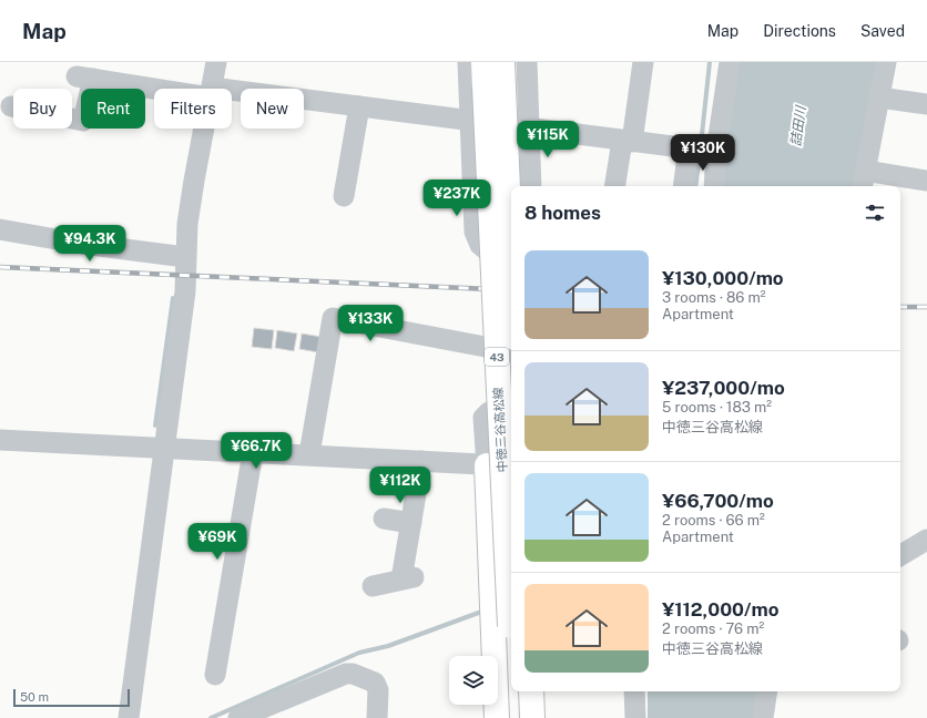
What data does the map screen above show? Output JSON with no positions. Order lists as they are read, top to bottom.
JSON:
{
  "streets": {
    "main road": ["43", "中徳三谷高松線"]
  },
  "water": ["詰田川"],
  "scale_bar": "50 m",
  "page": {
    "header": "Map",
    "nav": ["Map", "Directions", "Saved"],
    "chip": [
      "Buy",
      "Rent",
      "Filters",
      "New"
    ],
    "price": [
      "¥115K",
      "¥130K",
      "¥237K",
      "¥94.3K",
      "¥133K",
      "¥66.7K",
      "¥112K",
      "¥69K"
    ],
    "heading": "8 homes",
    "list": [
      {
        "name": "¥130,000/mo",
        "note": "3 rooms · 86 m² · Apartment"
      },
      {
        "name": "¥237,000/mo",
        "note": "5 rooms · 183 m² · 中徳三谷高松線"
      },
      {
        "name": "¥66,700/mo",
        "note": "2 rooms · 66 m² · Apartment"
      },
      {
        "name": "¥112,000/mo",
        "note": "2 rooms · 76 m² · 中徳三谷高松線"
      }
    ],
    "scale": "50 m"
  }
}
